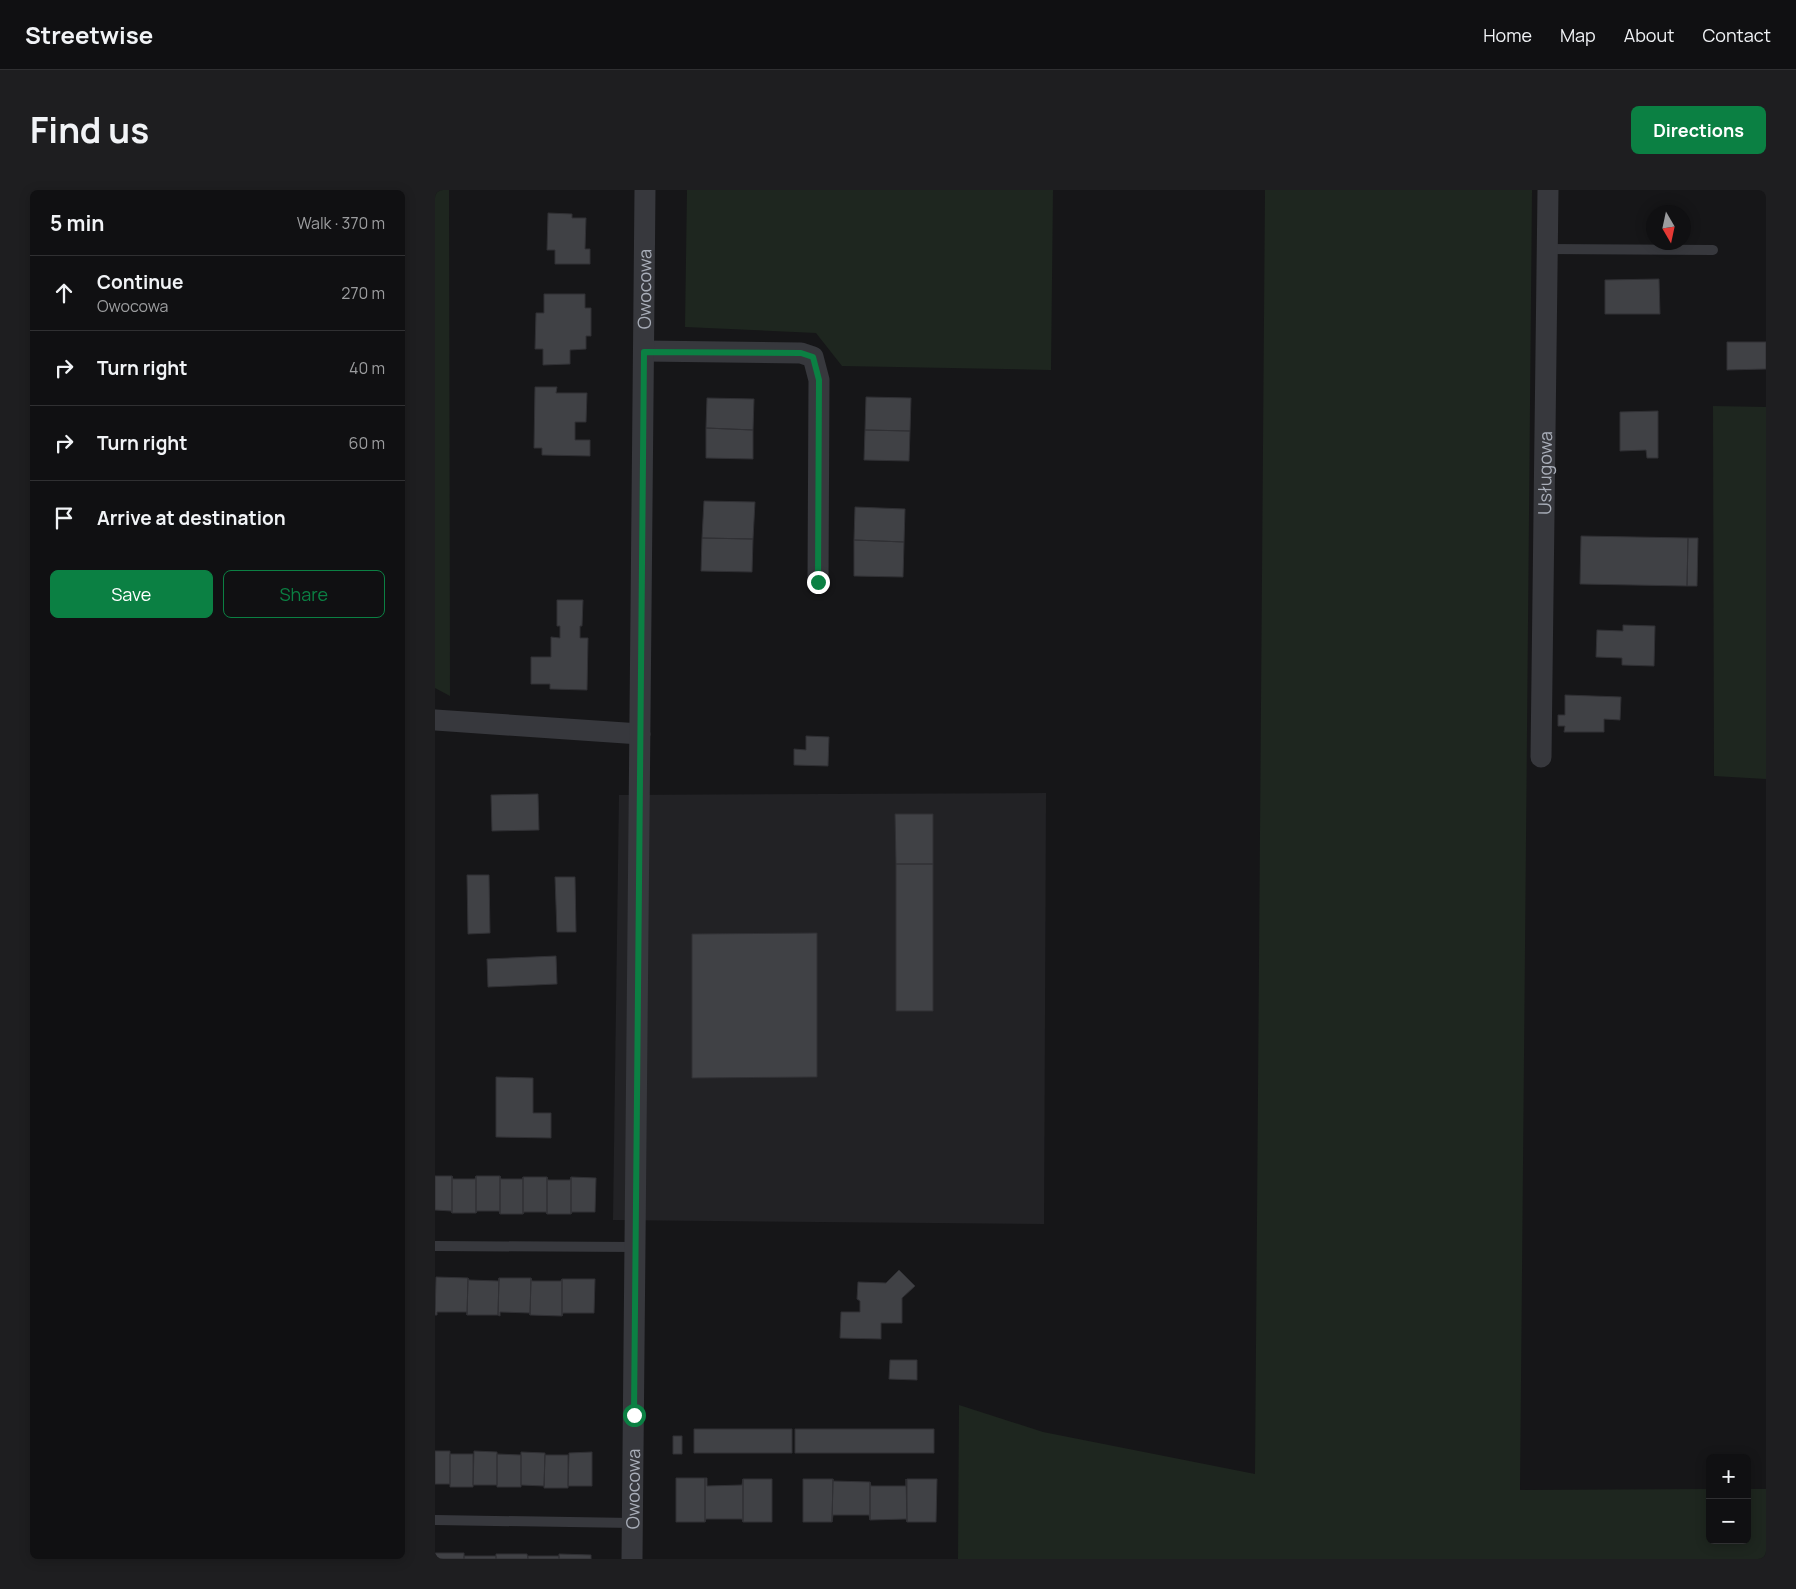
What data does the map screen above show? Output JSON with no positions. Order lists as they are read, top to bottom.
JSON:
{
  "streets": {
    "street": ["Owocowa", "Usługowa"]
  },
  "north": "bottom",
  "page": {
    "header": "Streetwise",
    "nav": [
      "Home",
      "Map",
      "About",
      "Contact"
    ],
    "title": "Find us",
    "buttons": [
      "Directions",
      ["Save", "Share"]
    ],
    "heading": ["5 min", "Walk · 370 m"],
    "list": [
      ["Continue", "Owocowa", "270 m"],
      ["Turn right", "40 m"],
      ["Turn right", "60 m"],
      "Arrive at destination"
    ],
    "map_buttons": ["+", "−"]
  }
}
